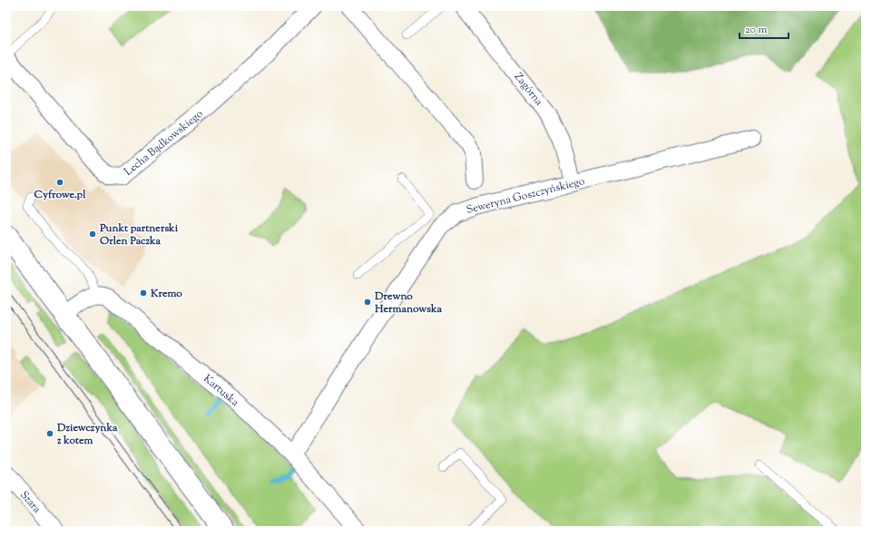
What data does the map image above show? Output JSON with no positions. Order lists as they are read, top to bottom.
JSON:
{
  "streets": {
    "street": [
      "Zagórna",
      "Lecha Bądkowskiego",
      "Seweryna Goszczyńskiego",
      "Kartuska",
      "Szara"
    ]
  },
  "crossings": [
    ["Zagórna", "Seweryna Goszczyńskiego"],
    ["Seweryna Goszczyńskiego", "Kartuska"]
  ],
  "places": [
    "Cyfrowe.pl",
    "Punkt partnerski Orlen Paczka",
    "Kremo",
    "Drewno Hermanowska",
    "Dziewczynka z kotem"
  ],
  "scale_bar": "20 m"
}
